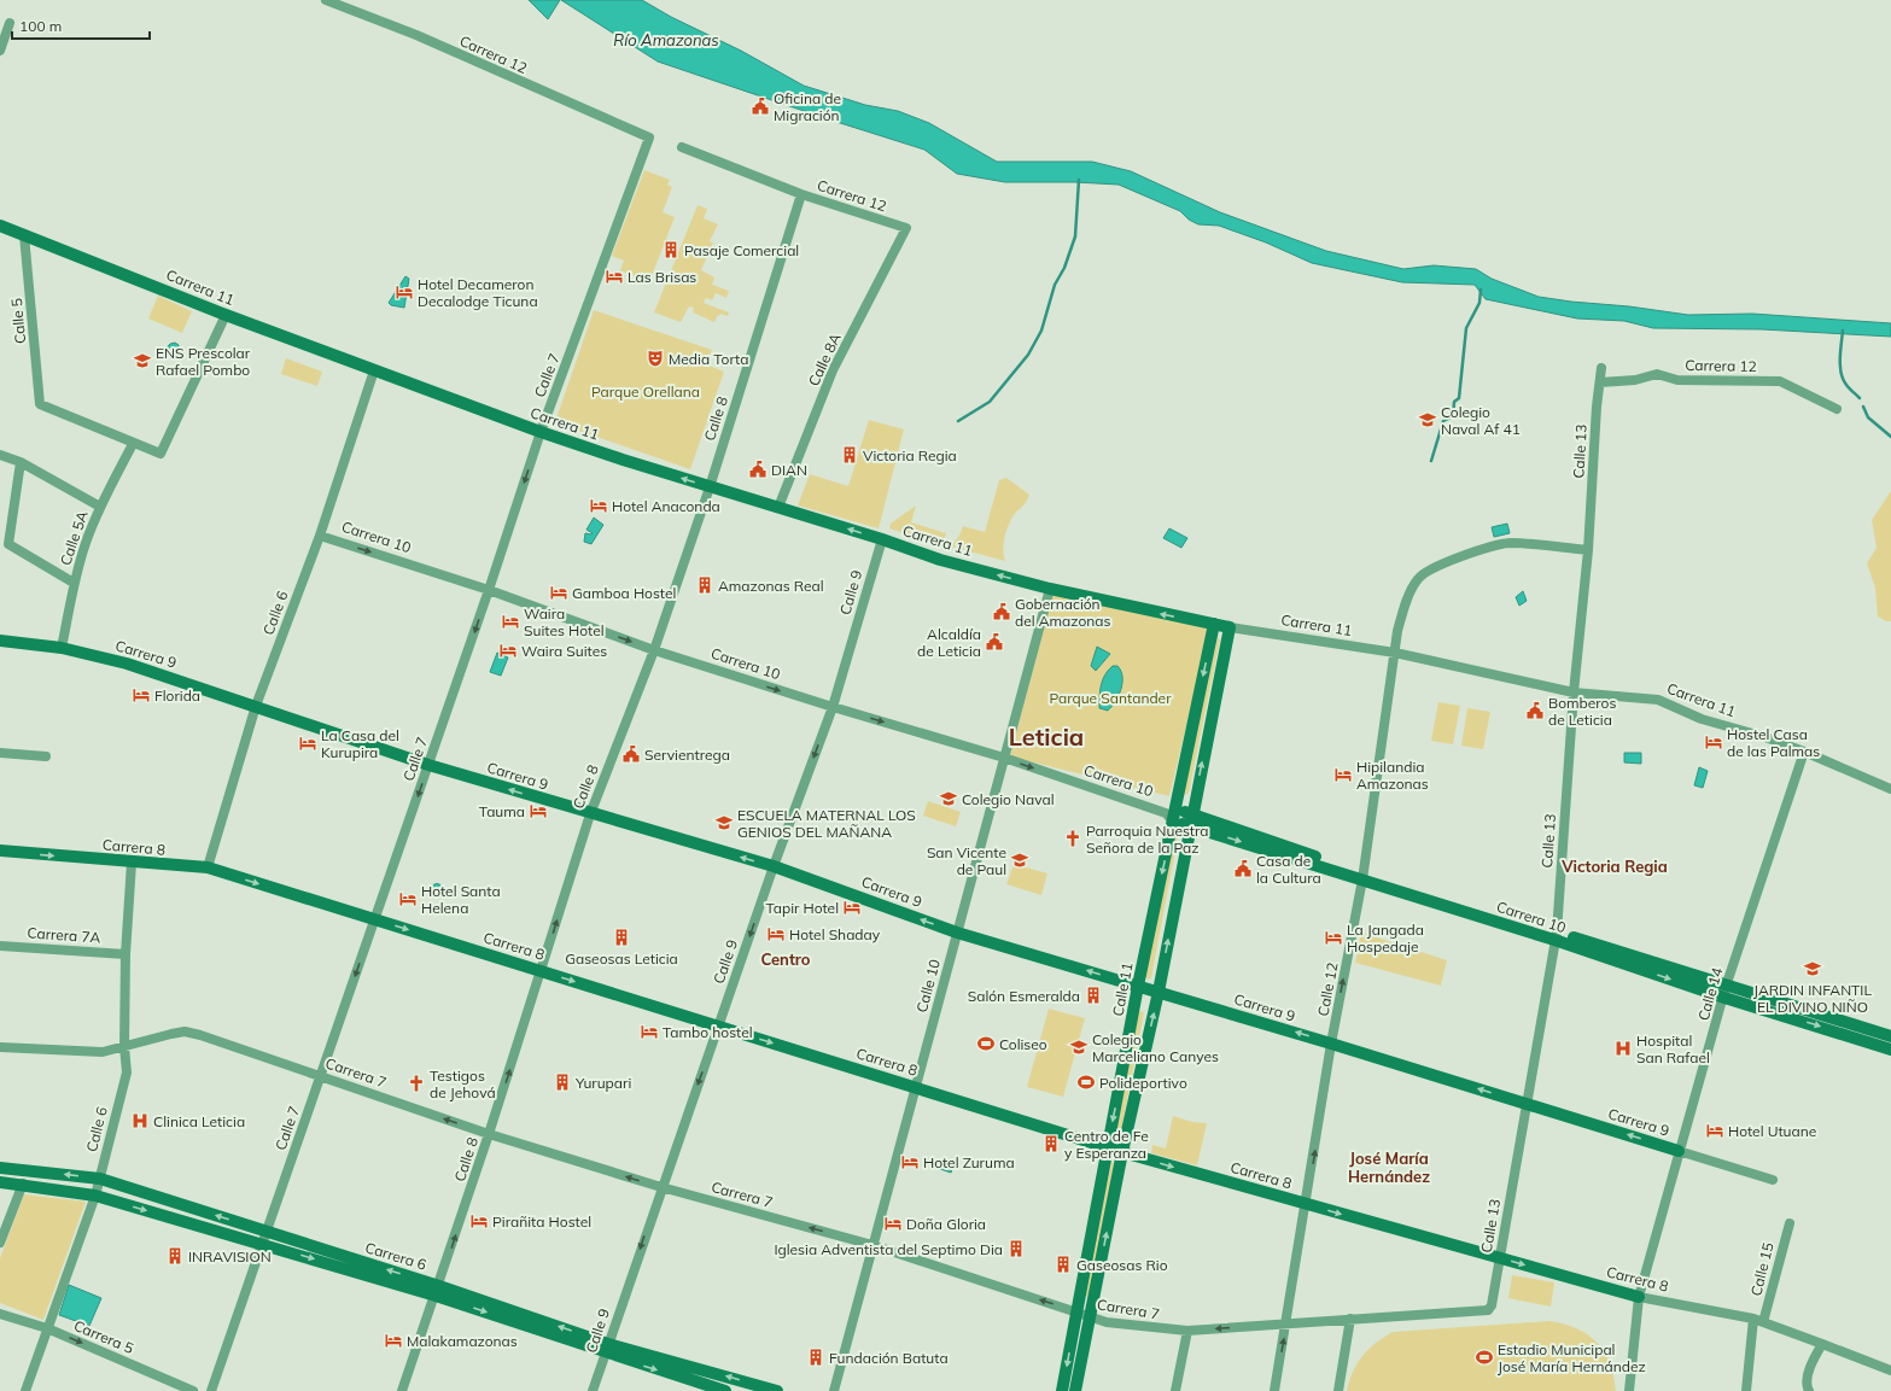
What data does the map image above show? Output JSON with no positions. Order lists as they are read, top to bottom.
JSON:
{
  "streets": {
    "street": [
      "Carrera 12",
      "Carrera 11",
      "Calle 5",
      "Calle 8A",
      "Calle 7",
      "Calle 8",
      "Calle 13",
      "Carrera 10",
      "Calle 5A",
      "Calle 9",
      "Calle 6",
      "Carrera 9",
      "Carrera 8",
      "Carrera 7A",
      "Calle 10",
      "Calle 11",
      "Calle 12",
      "Calle 14",
      "Carrera 7",
      "Carrera 6",
      "Calle 15",
      "Carrera 5"
    ]
  },
  "crossings": [
    ["Carrera 12", "Calle 8A"],
    ["Carrera 12", "Calle 7"],
    ["Carrera 12", "Calle 8"],
    ["Carrera 12", "Calle 13"],
    ["Carrera 11", "Calle 5"],
    ["Carrera 11", "Calle 8A"],
    ["Carrera 11", "Calle 7"],
    ["Carrera 11", "Calle 8"],
    ["Carrera 11", "Calle 13"],
    ["Carrera 11", "Calle 9"],
    ["Carrera 11", "Calle 6"],
    ["Carrera 11", "Calle 10"],
    ["Carrera 11", "Calle 11"],
    ["Carrera 11", "Calle 12"],
    ["Carrera 11", "Calle 14"],
    ["Calle 5", "Calle 5A"],
    ["Calle 7", "Carrera 10"],
    ["Calle 7", "Carrera 9"],
    ["Calle 7", "Carrera 8"],
    ["Calle 7", "Carrera 7"],
    ["Calle 7", "Carrera 6"],
    ["Calle 8", "Carrera 10"],
    ["Calle 8", "Carrera 9"],
    ["Calle 8", "Carrera 8"],
    ["Calle 8", "Carrera 7"],
    ["Calle 8", "Carrera 6"],
    ["Calle 13", "Carrera 10"],
    ["Calle 13", "Carrera 9"],
    ["Calle 13", "Carrera 8"],
    ["Calle 13", "Calle 12"],
    ["Calle 13", "Carrera 7"],
    ["Carrera 10", "Calle 9"],
    ["Carrera 10", "Calle 6"],
    ["Carrera 10", "Calle 10"],
    ["Carrera 10", "Calle 11"],
    ["Carrera 10", "Calle 12"],
    ["Carrera 10", "Calle 14"],
    ["Calle 5A", "Carrera 9"],
    ["Calle 9", "Carrera 9"],
    ["Calle 9", "Carrera 8"],
    ["Calle 9", "Carrera 7"],
    ["Calle 9", "Carrera 6"],
    ["Calle 6", "Carrera 9"],
    ["Calle 6", "Carrera 8"],
    ["Calle 6", "Carrera 7A"],
    ["Calle 6", "Carrera 7"],
    ["Calle 6", "Carrera 6"],
    ["Calle 6", "Carrera 5"],
    ["Carrera 9", "Calle 10"],
    ["Carrera 9", "Calle 11"],
    ["Carrera 9", "Calle 12"],
    ["Carrera 9", "Calle 14"],
    ["Carrera 8", "Calle 10"],
    ["Carrera 8", "Calle 11"],
    ["Carrera 8", "Calle 12"],
    ["Carrera 8", "Calle 14"],
    ["Carrera 8", "Calle 15"],
    ["Calle 10", "Carrera 7"],
    ["Calle 11", "Carrera 7"],
    ["Calle 12", "Carrera 7"]
  ],
  "one_way": [
    "Calle 7",
    "Calle 8",
    "Carrera 10",
    "Calle 9",
    "Carrera 9",
    "Carrera 8",
    "Calle 12",
    "Carrera 7",
    "Carrera 5"
  ],
  "districts": [
    "Leticia",
    "Victoria Regia",
    "Centro",
    "José María Hernández"
  ],
  "water": ["Río Amazonas"],
  "parks": ["Parque Orellana", "Parque Santander"],
  "places": {
    "public building": [
      "Oficina de Migración",
      "DIAN",
      "Gobernación del Amazonas",
      "Alcaldía de Leticia",
      "Bomberos de Leticia",
      "Servientrega",
      "Casa de la Cultura"
    ],
    "building": [
      "Pasaje Comercial",
      "Victoria Regia",
      "Amazonas Real",
      "Gaseosas Leticia",
      "Salón Esmeralda",
      "Yurupari",
      "Centro de Fe y Esperanza",
      "Iglesia Adventista del Septimo Dia",
      "INRAVISION",
      "Gaseosas Rio",
      "Fundación Batuta"
    ],
    "hotel": [
      "Las Brisas",
      "Hotel Decameron Decalodge Ticuna",
      "Hotel Anaconda",
      "Gamboa Hostel",
      "Waira Suites Hotel",
      "Waira Suites",
      "Florida",
      "Hostel Casa de las Palmas",
      "La Casa del Kurupira",
      "Hipilandia Amazonas",
      "Tauma",
      "Hotel Santa Helena",
      "Tapir Hotel",
      "Hotel Shaday",
      "La Jangada Hospedaje",
      "Tambo hostel",
      "Hotel Utuane",
      "Hotel Zuruma",
      "Pirañita Hostel",
      "Doña Gloria",
      "Malakamazonas"
    ],
    "theatre": ["Media Torta"],
    "school or university": [
      "ENS Prescolar Rafael Pombo",
      "Colegio Naval Af 41",
      "Colegio Naval",
      "ESCUELA MATERNAL LOS GENIOS DEL MAÑANA",
      "San Vicente de Paul",
      "JARDIN INFANTIL EL DIVINO NIÑO",
      "Colegio Marceliano Canyes"
    ],
    "church": ["Parroquia Nuestra Señora de la Paz", "Testigos de Jehová"],
    "sports": ["Coliseo", "Polideportivo", "Estadio Municipal José María Hernández"],
    "hospital": ["Hospital San Rafael", "Clinica Leticia"]
  },
  "scale_bar": "100 m"
}
